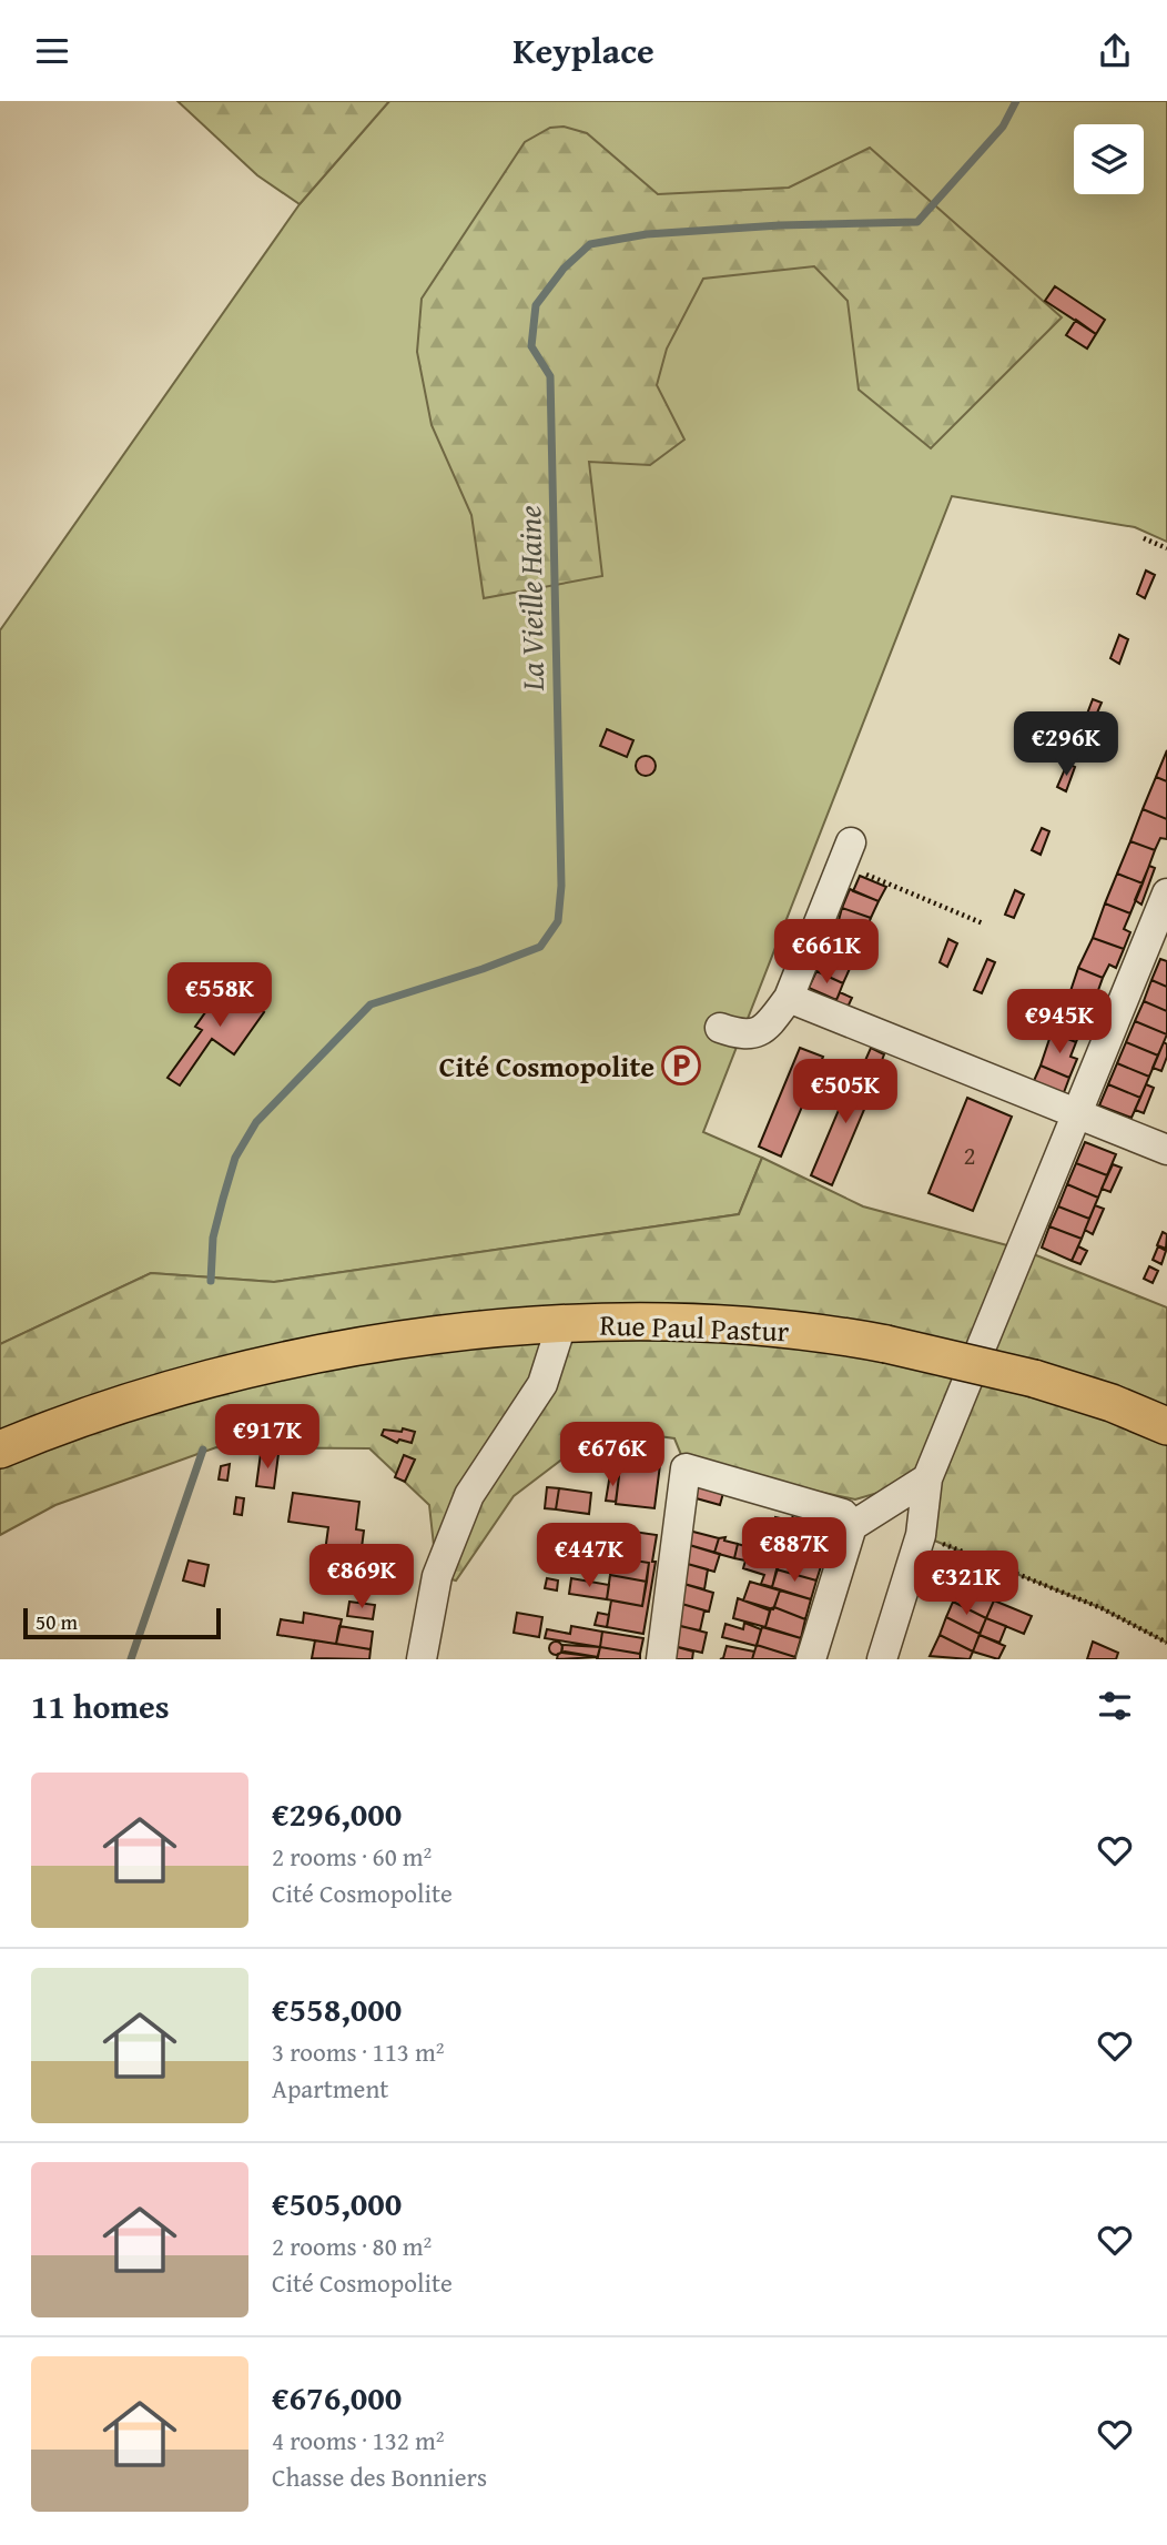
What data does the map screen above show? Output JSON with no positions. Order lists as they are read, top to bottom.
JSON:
{
  "streets": {
    "main road": ["Rue Paul Pastur"]
  },
  "water": ["La Vieille Haine"],
  "places": {
    "parking": ["Cité Cosmopolite"]
  },
  "house_numbers": ["2"],
  "scale_bar": "50 m",
  "page": {
    "header": "Keyplace",
    "price": [
      "€296K",
      "€661K",
      "€558K",
      "€945K",
      "€505K",
      "€917K",
      "€676K",
      "€887K",
      "€447K",
      "€869K",
      "€321K"
    ],
    "scale": "50 m",
    "heading": "11 homes",
    "list": [
      {
        "name": "€296,000",
        "note": "2 rooms · 60 m² · Cité Cosmopolite"
      },
      {
        "name": "€558,000",
        "note": "3 rooms · 113 m² · Apartment"
      },
      {
        "name": "€505,000",
        "note": "2 rooms · 80 m² · Cité Cosmopolite"
      },
      {
        "name": "€676,000",
        "note": "4 rooms · 132 m² · Chasse des Bonniers"
      }
    ]
  }
}
